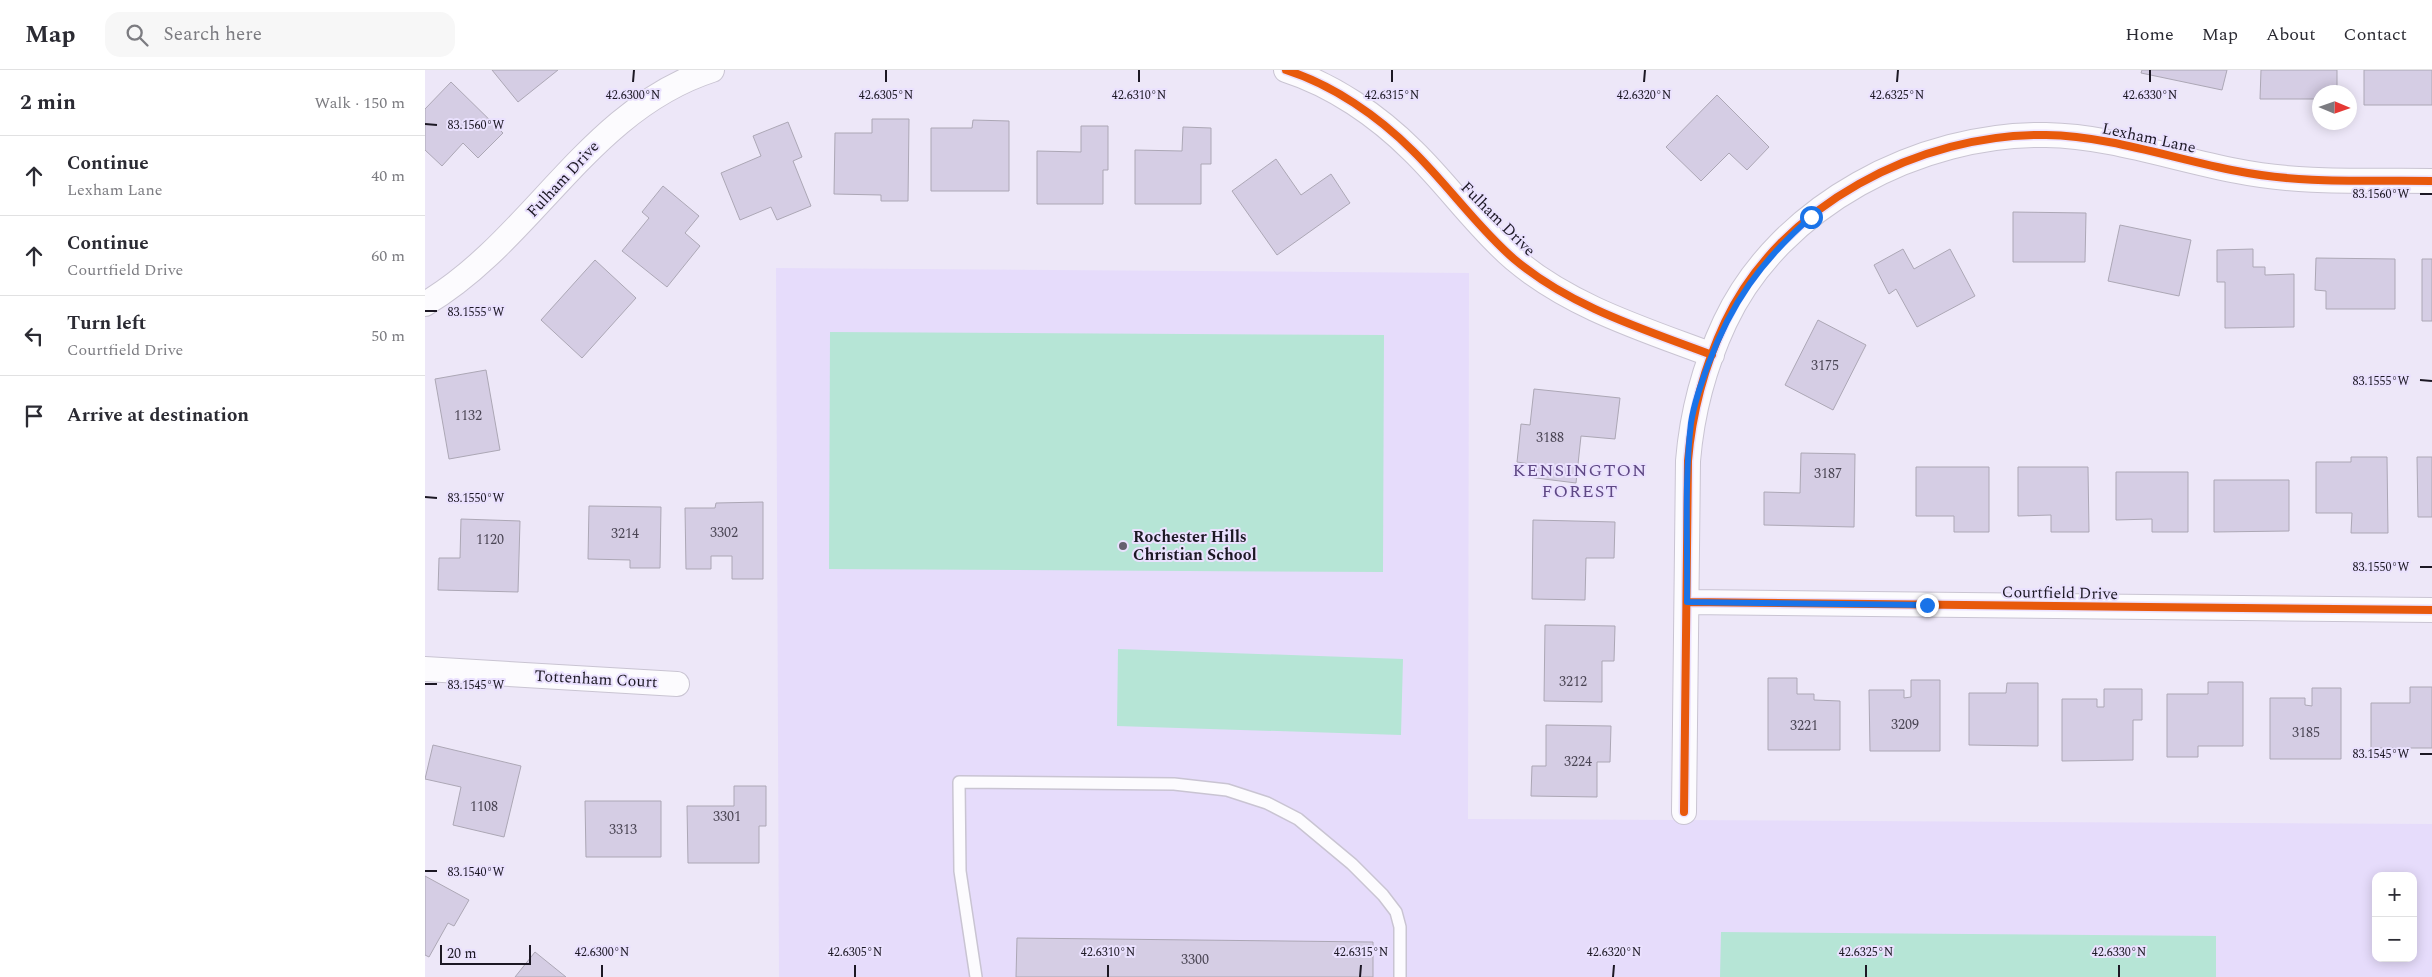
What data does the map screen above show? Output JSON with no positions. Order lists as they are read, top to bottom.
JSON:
{
  "streets": {
    "street": [
      "Lexham Lane",
      "Fulham Drive",
      "Courtfield Drive",
      "Tottenham Court"
    ]
  },
  "crossings": [
    ["Lexham Lane", "Fulham Drive"]
  ],
  "districts": ["KENSINGTON FOREST"],
  "places": ["Rochester Hills Christian School"],
  "house_numbers": [
    "3175",
    "1132",
    "3188",
    "3187",
    "3302",
    "3214",
    "1120",
    "3212",
    "3209",
    "3221",
    "3185",
    "3224",
    "1108",
    "3301",
    "3313",
    "3300"
  ],
  "scale_bar": "20 m",
  "north": "right",
  "page": {
    "header": "Map",
    "search": "Search here",
    "nav": [
      "Home",
      "Map",
      "About",
      "Contact"
    ],
    "heading": ["2 min", "Walk · 150 m"],
    "list": [
      ["Continue", "Lexham Lane", "40 m"],
      ["Continue", "Courtfield Drive", "60 m"],
      ["Turn left", "Courtfield Drive", "50 m"],
      "Arrive at destination"
    ],
    "map_buttons": ["+", "−"],
    "scale": "20 m"
  },
  "coordinates": [
    "42.6300°N",
    "42.6305°N",
    "42.6310°N",
    "42.6315°N",
    "42.6320°N",
    "42.6325°N",
    "42.6330°N",
    "83.1560°W",
    "83.1555°W",
    "83.1550°W",
    "83.1545°W",
    "83.1540°W"
  ]
}
